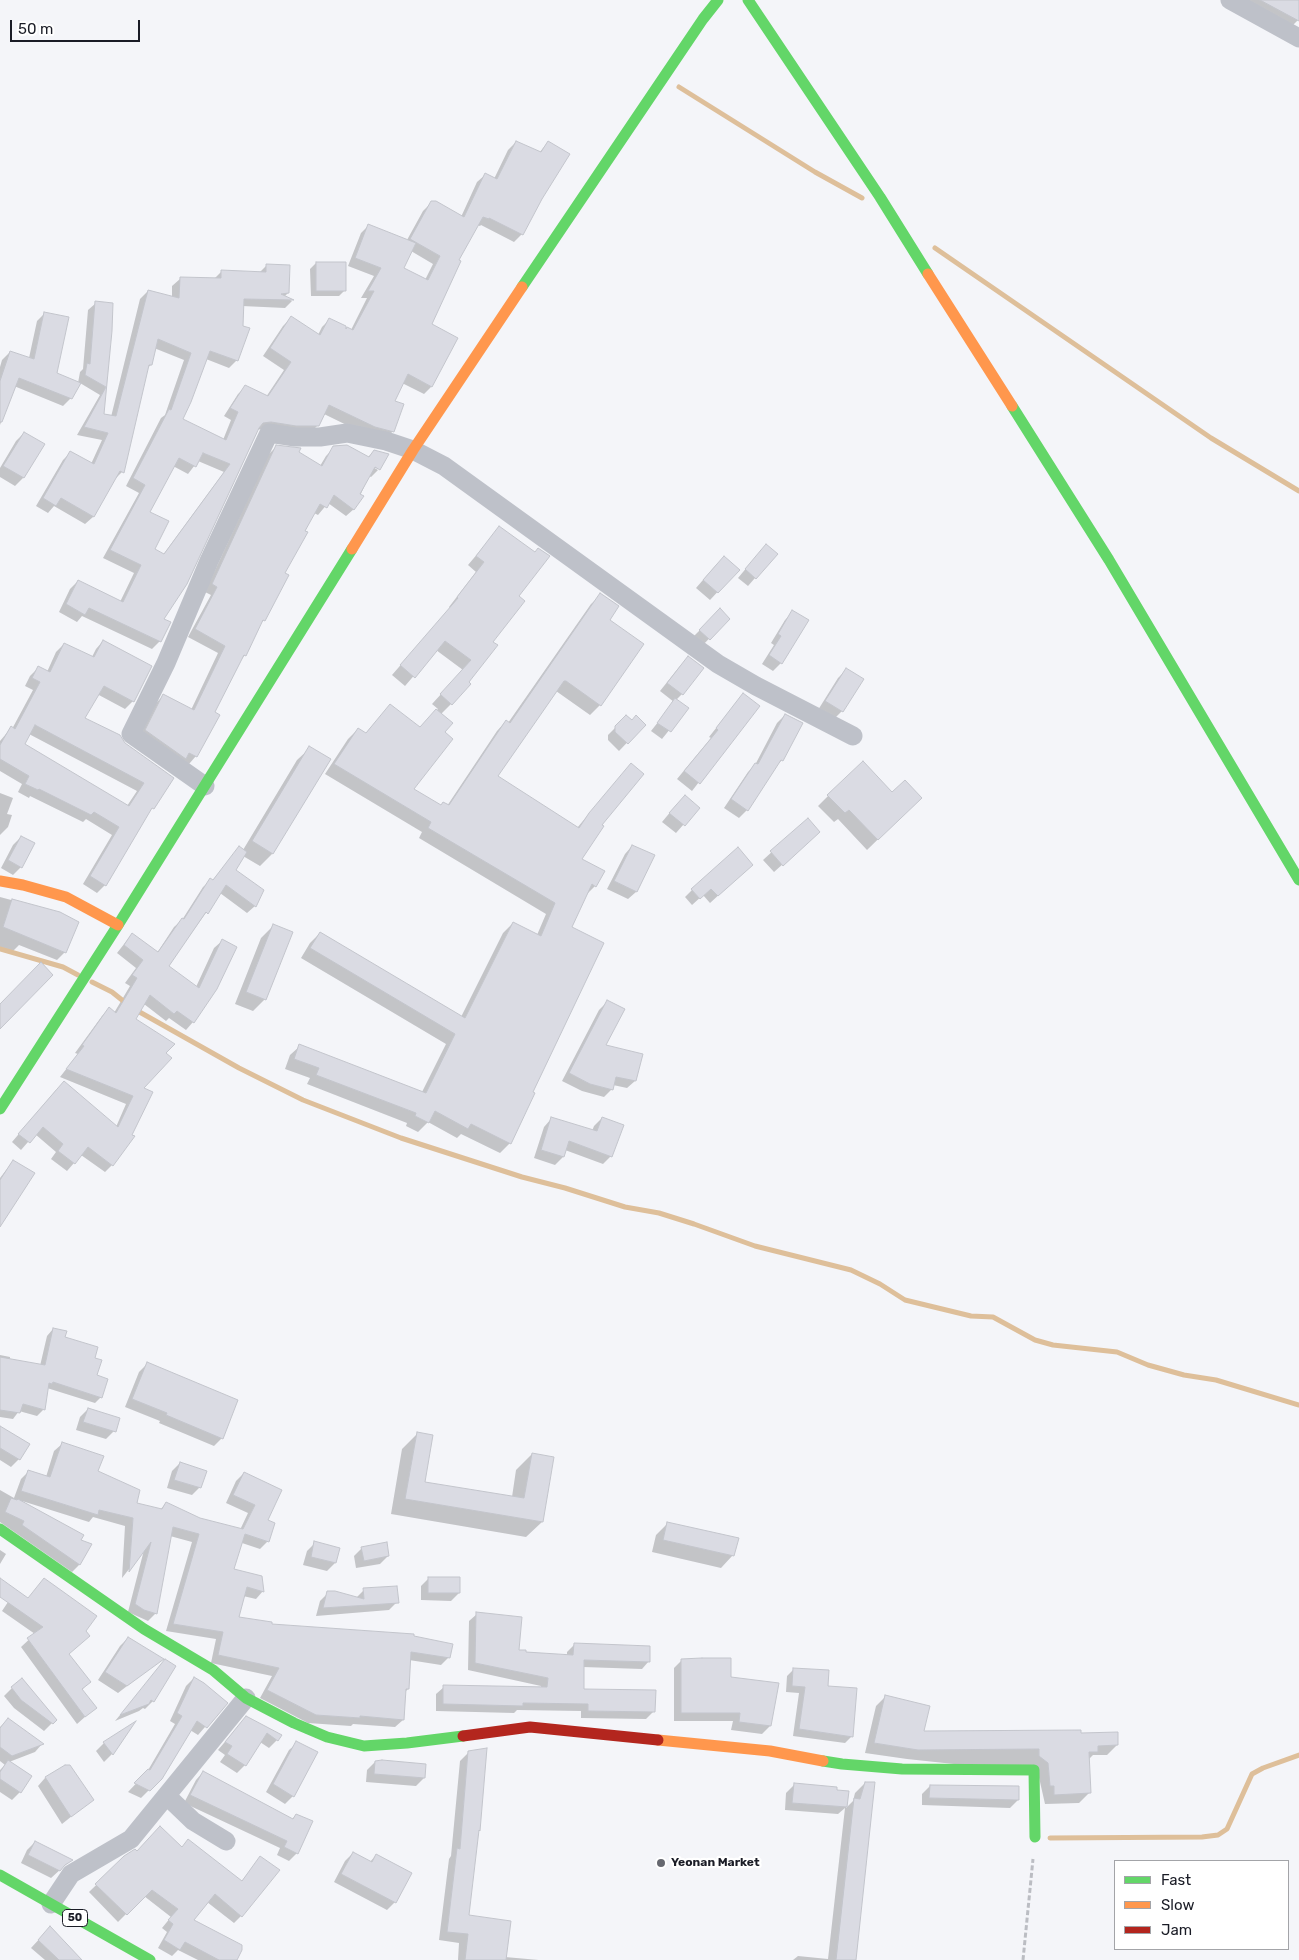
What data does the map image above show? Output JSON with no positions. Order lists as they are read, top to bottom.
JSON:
{
  "streets": {
    "main road": ["50"]
  },
  "places": ["Yeonan Market"],
  "legend": ["Fast", "Slow", "Jam"],
  "scale_bar": "50 m"
}
